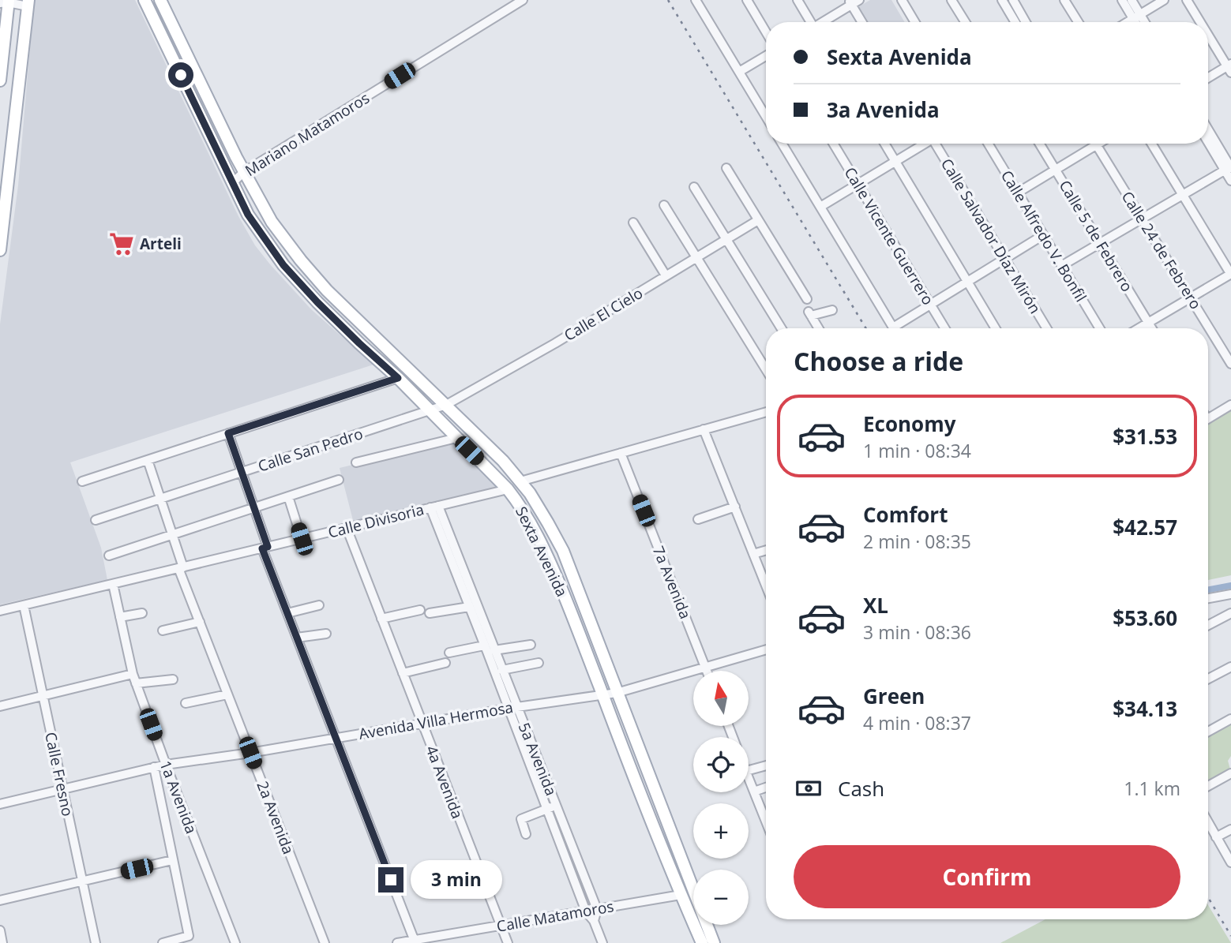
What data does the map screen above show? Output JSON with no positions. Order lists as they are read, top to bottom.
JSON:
{
  "streets": {
    "main road": ["Sexta Avenida"],
    "street": [
      "Mariano Matamoros",
      "Calle Vicente Guerrero",
      "Calle Salvador Díaz Mirón",
      "Calle Alfredo V. Bonfil",
      "Calle 5 de Febrero",
      "Calle 24 de Febrero",
      "Calle El Cielo",
      "Calle San Pedro",
      "Calle Divisoria",
      "7a Avenida",
      "Avenida Villa Hermosa",
      "5a Avenida",
      "Calle Fresno",
      "4a Avenida",
      "1a Avenida",
      "2a Avenida",
      "Calle Matamoros"
    ]
  },
  "crossings": [
    ["Mariano Matamoros", "Sexta Avenida"],
    ["Calle El Cielo", "Calle San Pedro"],
    ["Calle El Cielo", "Sexta Avenida"],
    ["Calle San Pedro", "Sexta Avenida"],
    ["Calle San Pedro", "2a Avenida"],
    ["Calle Divisoria", "Sexta Avenida"],
    ["Calle Divisoria", "5a Avenida"],
    ["Calle Divisoria", "Calle Fresno"],
    ["Calle Divisoria", "4a Avenida"],
    ["Calle Divisoria", "1a Avenida"],
    ["Calle Divisoria", "2a Avenida"],
    ["Sexta Avenida", "Avenida Villa Hermosa"],
    ["Sexta Avenida", "Calle Matamoros"],
    ["7a Avenida", "Avenida Villa Hermosa"],
    ["Avenida Villa Hermosa", "5a Avenida"],
    ["Avenida Villa Hermosa", "Calle Fresno"],
    ["Avenida Villa Hermosa", "4a Avenida"],
    ["Avenida Villa Hermosa", "1a Avenida"],
    ["Avenida Villa Hermosa", "2a Avenida"],
    ["5a Avenida", "Calle Matamoros"],
    ["4a Avenida", "Calle Matamoros"]
  ],
  "places": {
    "supermarket": ["Arteli"]
  },
  "north": "top",
  "page": {
    "banner": ["Sexta Avenida", "3a Avenida"],
    "heading": "Choose a ride",
    "list": [
      {
        "name": "Economy",
        "note": "1 min · 08:34",
        "value": "$31.53"
      },
      {
        "name": "Comfort",
        "note": "2 min · 08:35",
        "value": "$42.57"
      },
      {
        "name": "XL",
        "note": "3 min · 08:36",
        "value": "$53.60"
      },
      {
        "name": "Green",
        "note": "4 min · 08:37",
        "value": "$34.13"
      }
    ],
    "map_buttons": ["+", "−"],
    "pay": ["Cash", "1.1 km"],
    "buttons": "Confirm",
    "bubble": "3 min"
  }
}
